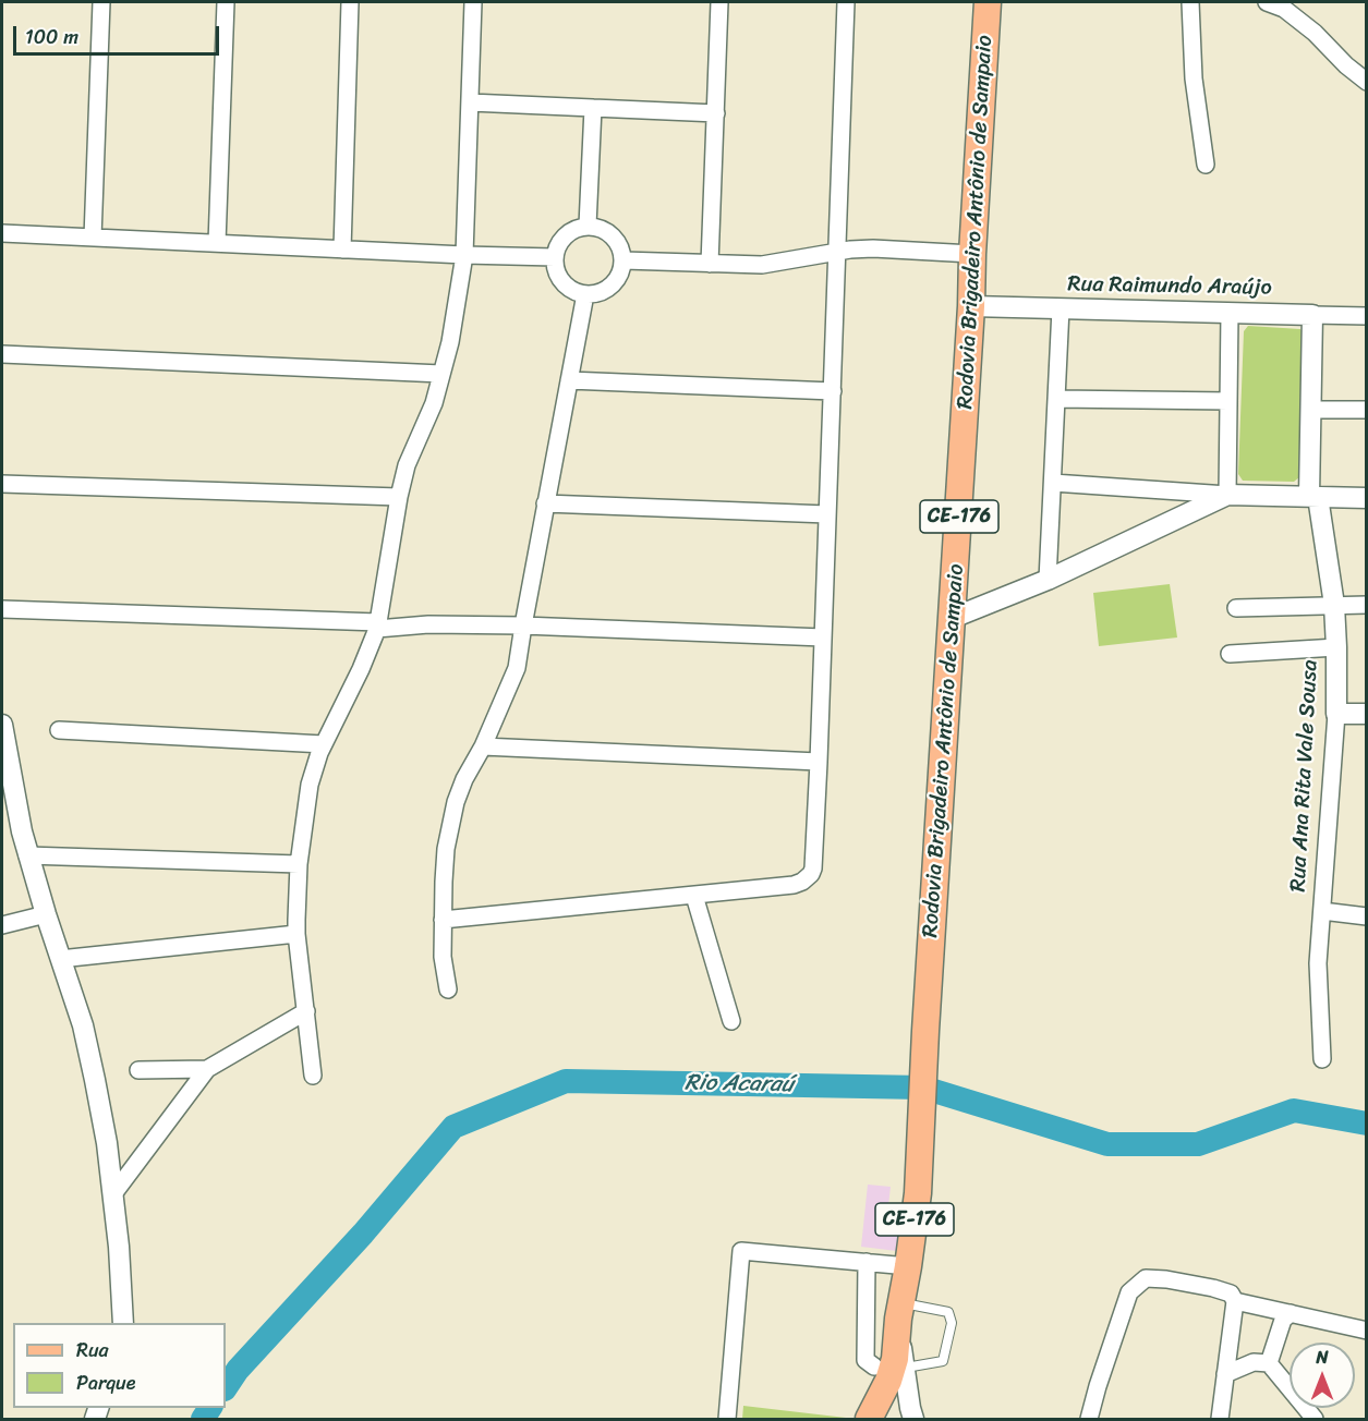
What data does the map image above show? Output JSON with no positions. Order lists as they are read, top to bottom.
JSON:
{
  "streets": {
    "main road": ["Rodovia Brigadeiro Antônio de Sampaio", "CE-176"],
    "street": ["Rua Raimundo Araújo", "Rua Ana Rita Vale Sousa"]
  },
  "crossings": [
    ["Rodovia Brigadeiro Antônio de Sampaio", "Rua Raimundo Araújo"],
    ["Rodovia Brigadeiro Antônio de Sampaio", "CE-176"],
    ["Rua Raimundo Araújo", "Rua Ana Rita Vale Sousa"]
  ],
  "water": ["Rio Acaraú"],
  "legend": ["Rua", "Parque"],
  "scale_bar": "100 m",
  "north": "top"
}
